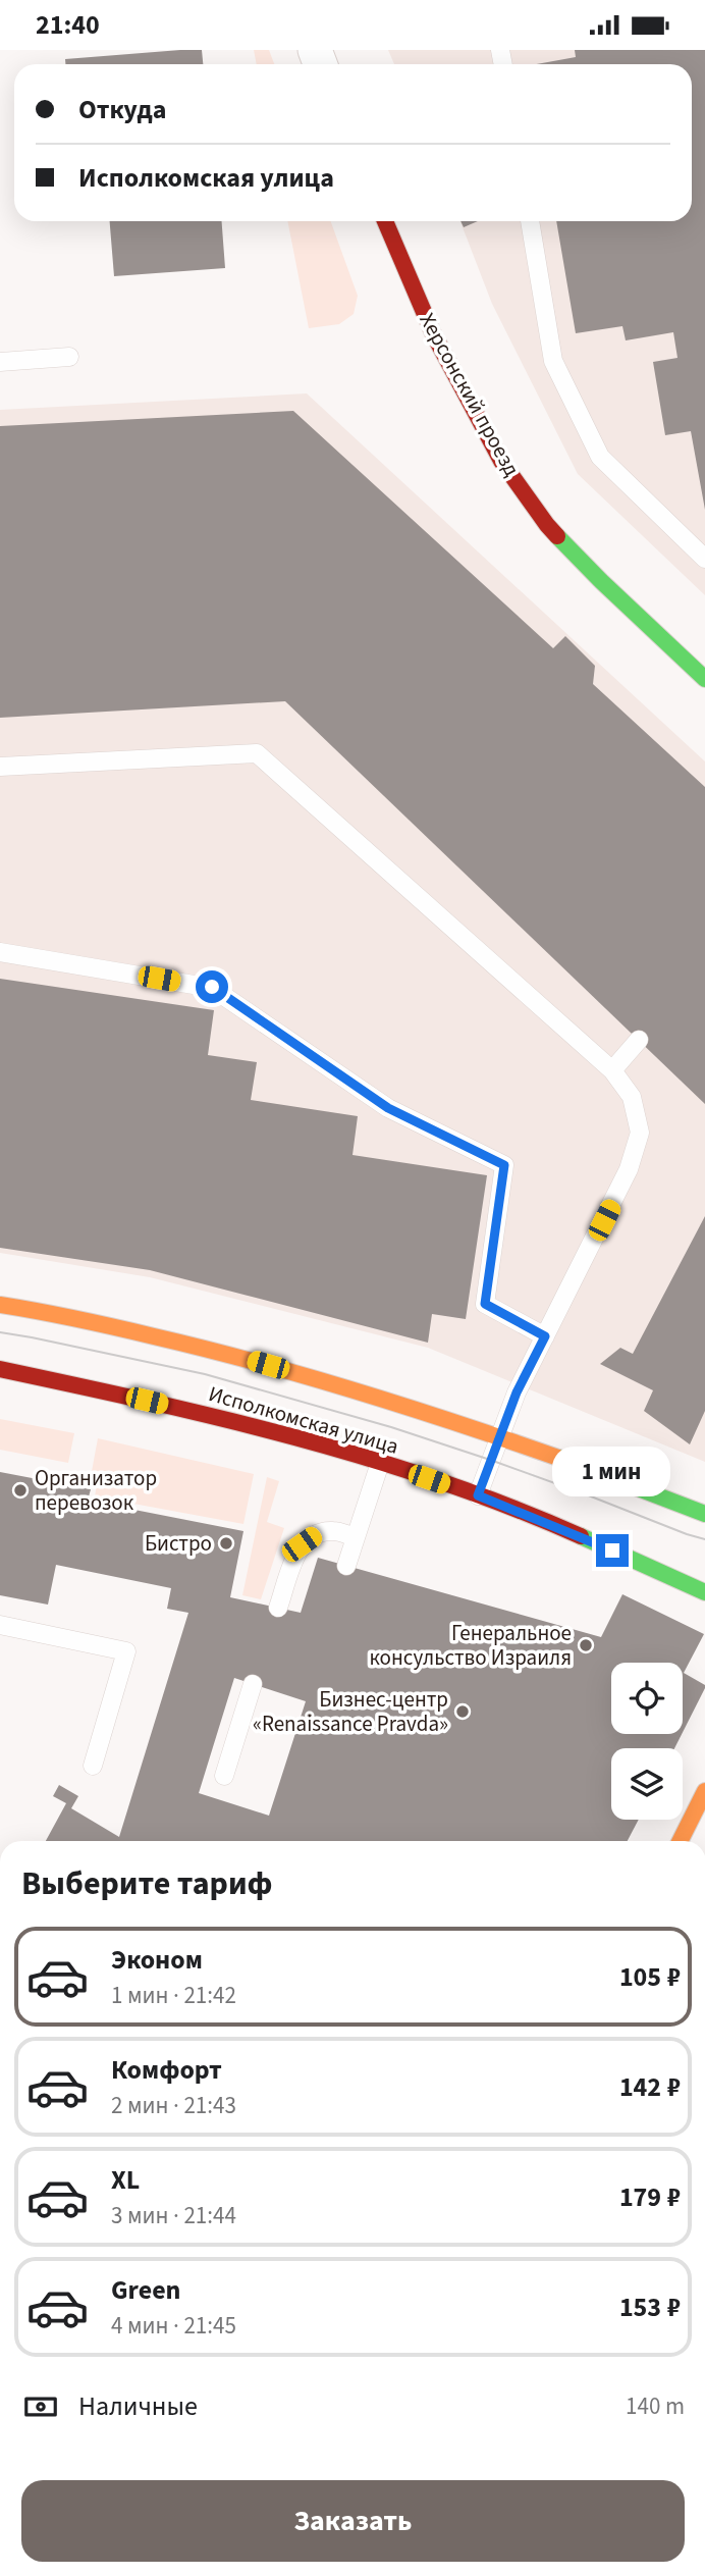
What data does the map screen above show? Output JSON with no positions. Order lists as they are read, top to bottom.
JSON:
{
  "streets": {
    "street": ["Херсонский проезд", "Исполкомская улица"]
  },
  "places": [
    "Организатор перевозок",
    "Бистро",
    "Генеральное консульство Израиля",
    "Бизнес-центр «Renaissance Pravda»"
  ],
  "page": {
    "status": "21:40",
    "banner": ["Откуда", "Исполкомская улица"],
    "bubble": "1 мин",
    "heading": "Выберите тариф",
    "list": [
      {
        "name": "Эконом",
        "note": "1 мин · 21:42",
        "value": "105 ₽"
      },
      {
        "name": "Комфорт",
        "note": "2 мин · 21:43",
        "value": "142 ₽"
      },
      {
        "name": "XL",
        "note": "3 мин · 21:44",
        "value": "179 ₽"
      },
      {
        "name": "Green",
        "note": "4 мин · 21:45",
        "value": "153 ₽"
      }
    ],
    "pay": ["Наличные", "140 m"],
    "buttons": "Заказать"
  }
}
